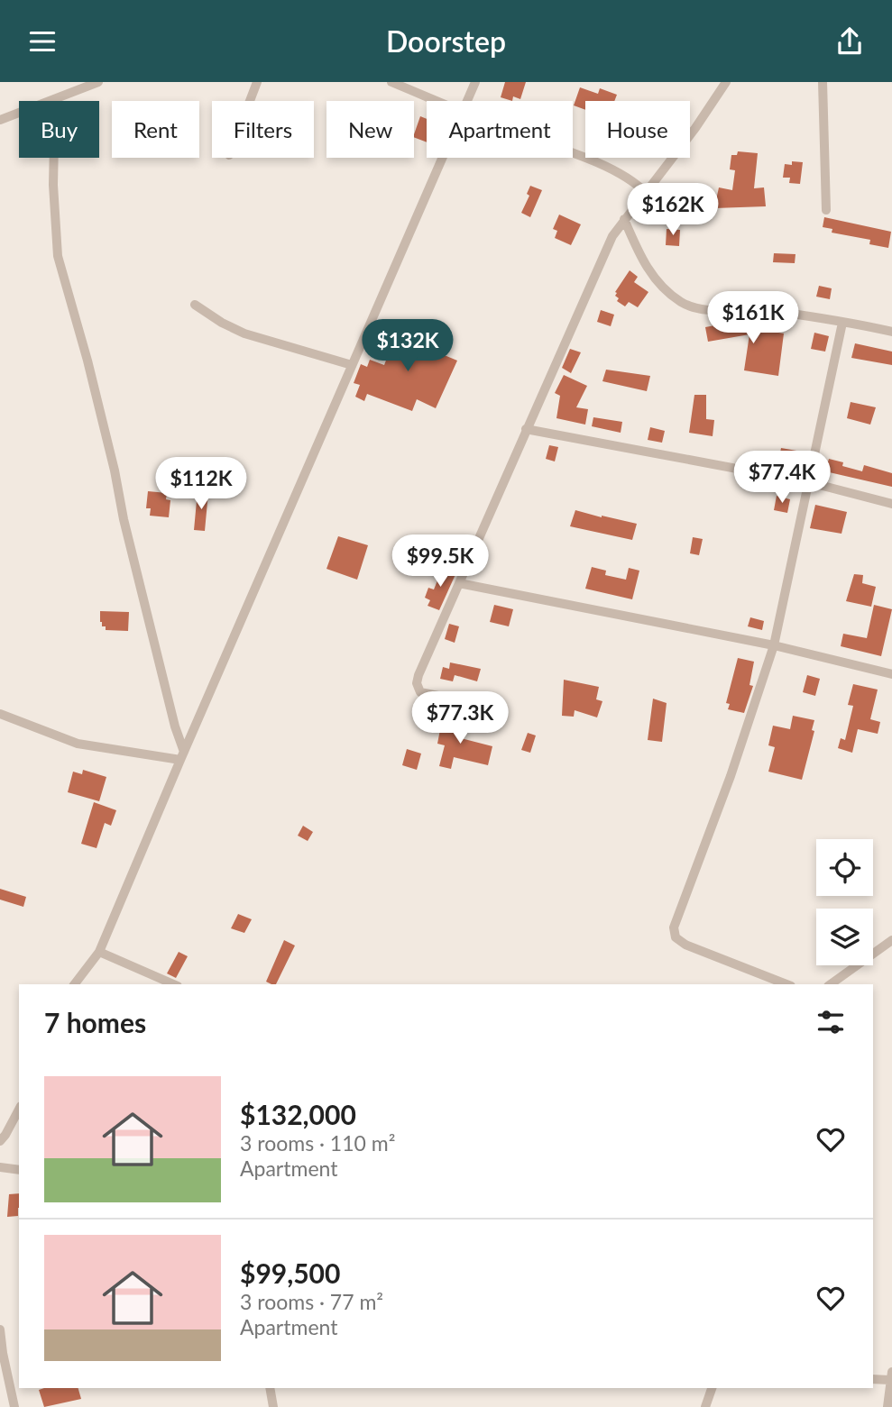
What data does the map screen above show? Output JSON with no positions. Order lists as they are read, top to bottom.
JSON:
{
  "page": {
    "header": "Doorstep",
    "chip": [
      "Buy",
      "Rent",
      "Filters",
      "New",
      "Apartment",
      "House"
    ],
    "price": [
      "$162K",
      "$161K",
      "$132K",
      "$77.4K",
      "$112K",
      "$99.5K",
      "$77.3K"
    ],
    "heading": "7 homes",
    "list": [
      {
        "name": "$132,000",
        "note": "3 rooms · 110 m² · Apartment"
      },
      {
        "name": "$99,500",
        "note": "3 rooms · 77 m² · Apartment"
      }
    ]
  }
}
